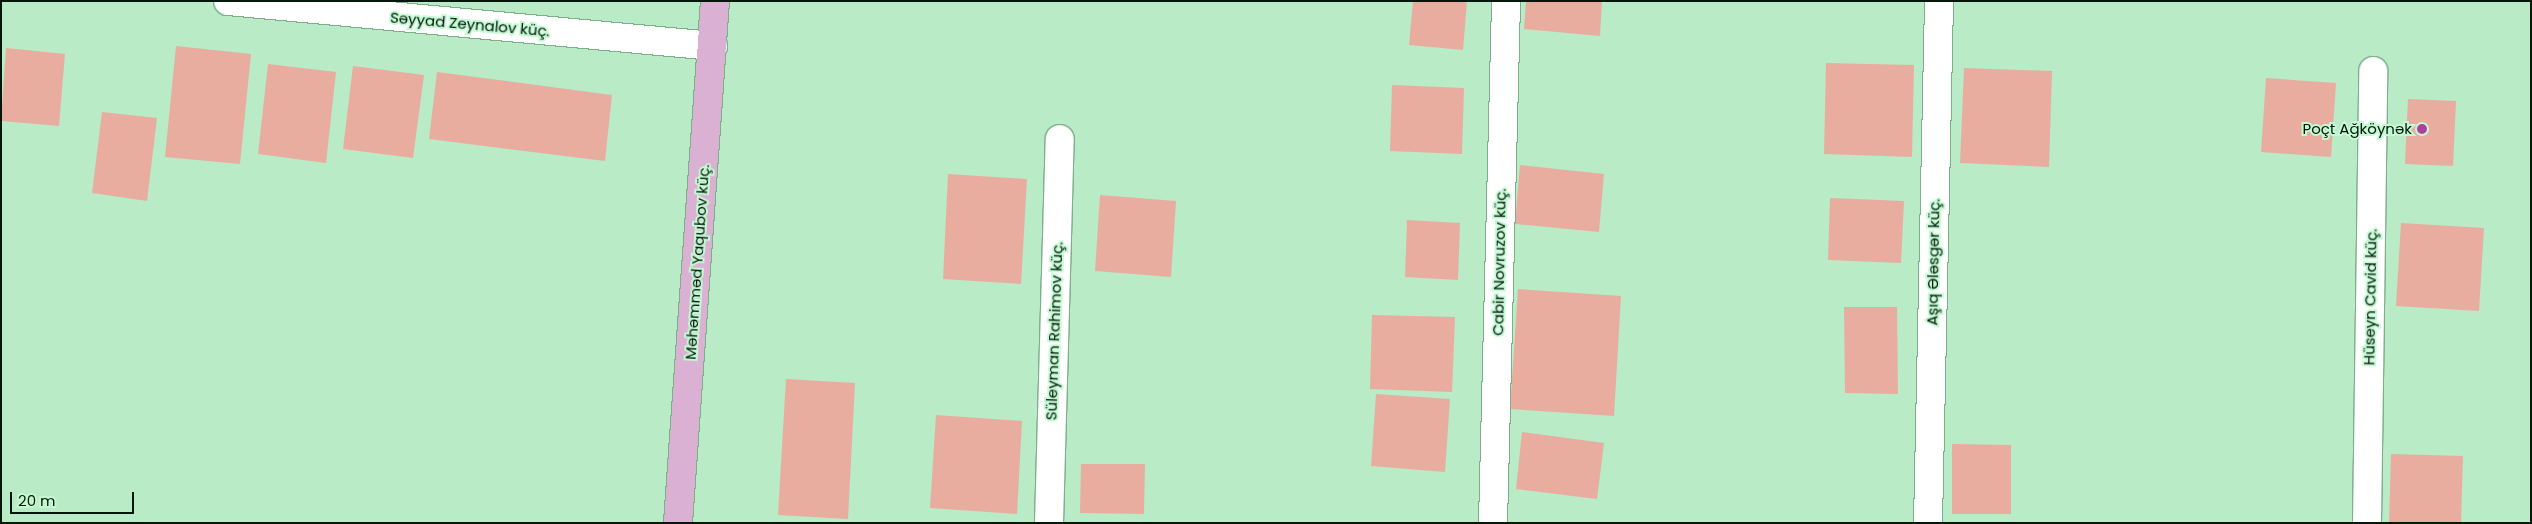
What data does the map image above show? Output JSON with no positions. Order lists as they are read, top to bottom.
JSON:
{
  "streets": {
    "main road": ["Məhəmməd Yaqubov küç."],
    "street": [
      "Səyyad Zeynalov küç.",
      "Cabir Novruzov küç.",
      "Aşıq Ələsgər küç.",
      "Hüseyn Cavid küç.",
      "Süleyman Rahimov küç."
    ]
  },
  "crossings": [
    ["Səyyad Zeynalov küç.", "Məhəmməd Yaqubov küç."]
  ],
  "places": ["Poçt Ağköynək"],
  "scale_bar": "20 m"
}
